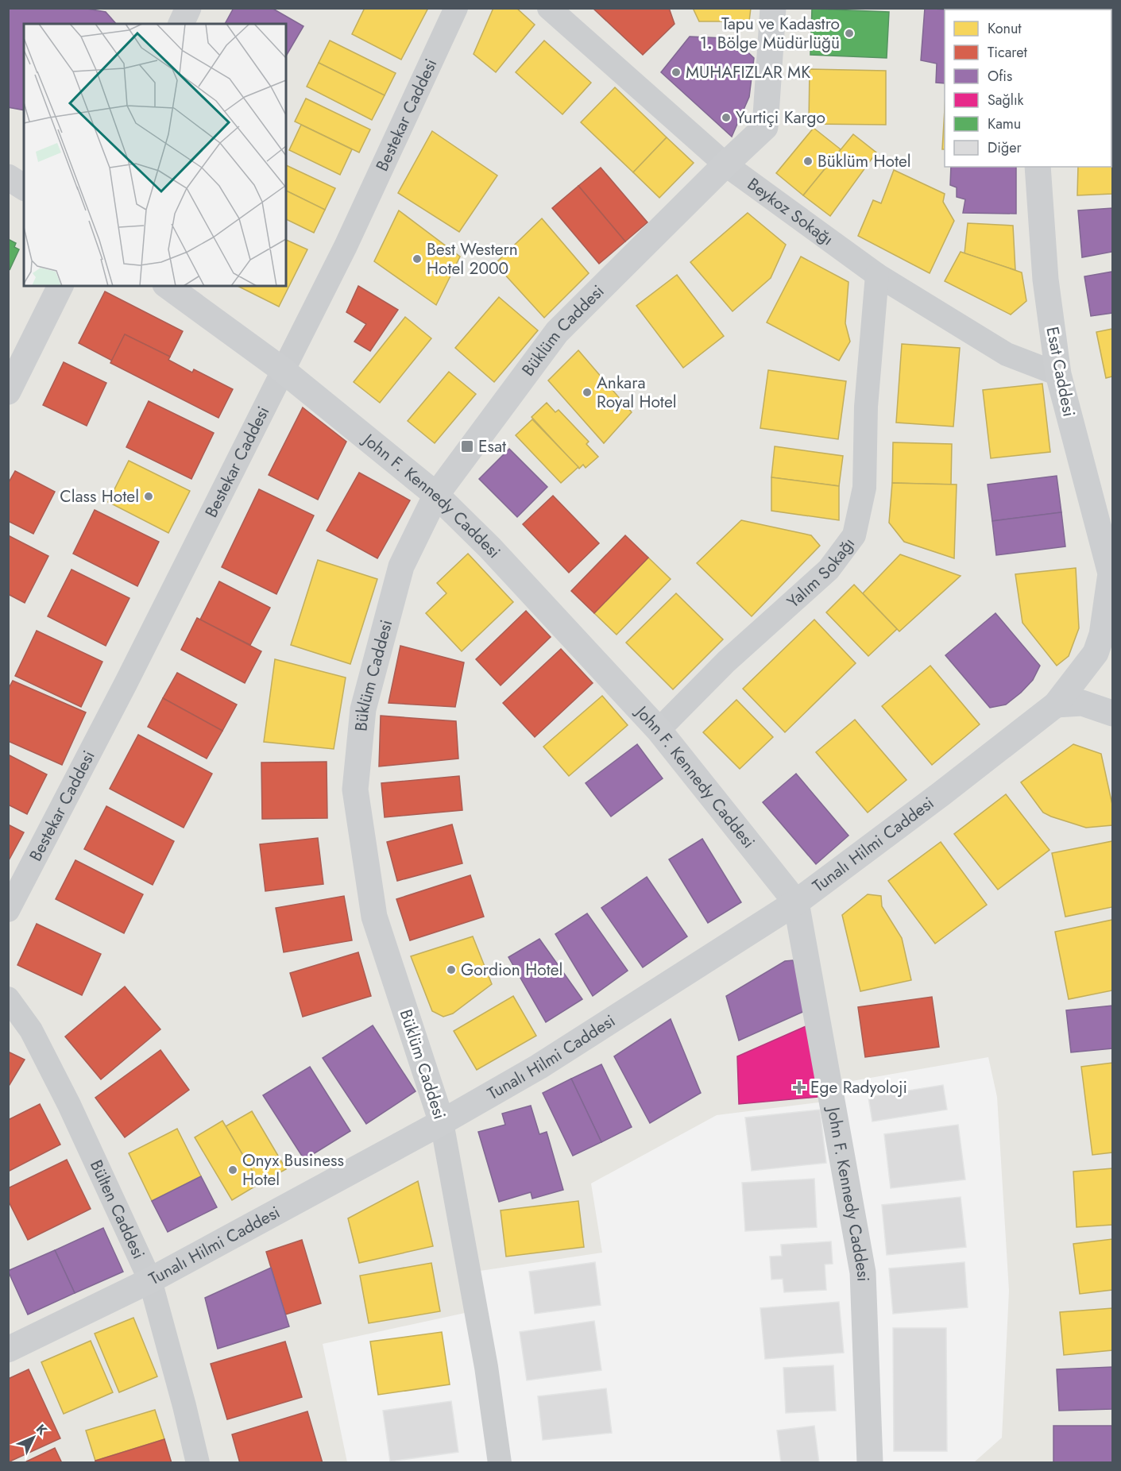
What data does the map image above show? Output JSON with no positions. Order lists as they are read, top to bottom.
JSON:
{
  "streets": {
    "main road": [
      "Büklüm Caddesi",
      "Esat Caddesi",
      "John F. Kennedy Caddesi",
      "Tunalı Hilmi Caddesi"
    ],
    "street": [
      "Bestekar Caddesi",
      "Beykoz Sokağı",
      "Yalım Sokağı",
      "Bülten Caddesi"
    ]
  },
  "crossings": [
    ["Bestekar Caddesi", "John F. Kennedy Caddesi"],
    ["Beykoz Sokağı", "Büklüm Caddesi"],
    ["Beykoz Sokağı", "Esat Caddesi"],
    ["Beykoz Sokağı", "Yalım Sokağı"],
    ["Büklüm Caddesi", "John F. Kennedy Caddesi"],
    ["Büklüm Caddesi", "Tunalı Hilmi Caddesi"],
    ["Esat Caddesi", "Tunalı Hilmi Caddesi"],
    ["John F. Kennedy Caddesi", "Yalım Sokağı"],
    ["John F. Kennedy Caddesi", "Tunalı Hilmi Caddesi"],
    ["Tunalı Hilmi Caddesi", "Bülten Caddesi"]
  ],
  "places": {
    "other": [
      "Tapu ve Kadastro 1. Bölge Müdürlüğü",
      "MUHAFIZLAR MK",
      "Yurtiçi Kargo",
      "Büklüm Hotel",
      "Best Western Hotel 2000",
      "Ankara Royal Hotel",
      "Class Hotel",
      "Gordion Hotel",
      "Onyx Business Hotel"
    ],
    "transit": ["Esat"],
    "health": ["Ege Radyoloji"]
  },
  "legend": [
    "Konut",
    "Ticaret",
    "Ofis",
    "Sağlık",
    "Kamu",
    "Diğer"
  ],
  "north": "top right"
}
